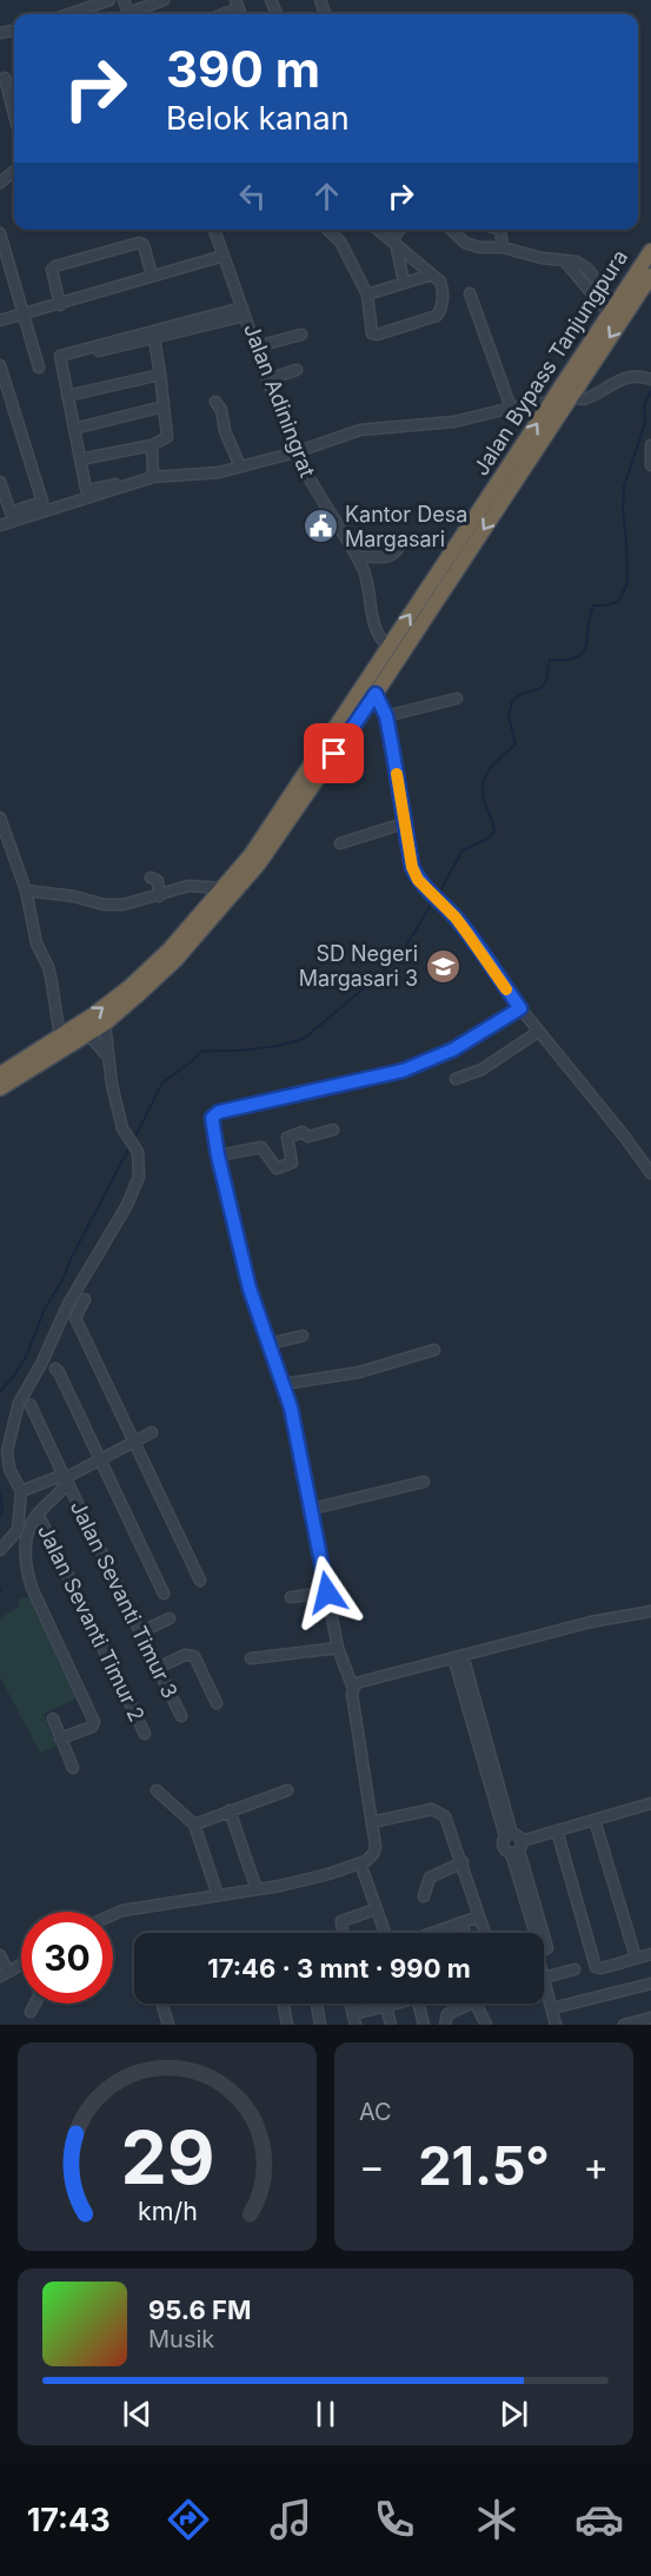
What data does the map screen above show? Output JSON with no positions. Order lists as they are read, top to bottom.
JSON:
{
  "streets": {
    "highway": ["Jalan Bypass Tanjungpura"],
    "street": ["Jalan Adiningrat", "Jalan Sevanti Timur 3", "Jalan Sevanti Timur 2"]
  },
  "crossings": [
    ["Jalan Bypass Tanjungpura", "Jalan Adiningrat"]
  ],
  "places": {
    "public building": ["Kantor Desa Margasari"],
    "school or university": ["SD Negeri Margasari 3"]
  },
  "page": {
    "turn": ["390 m", "Belok kanan"],
    "limit": "30",
    "trip": "17:46 · 3 mnt · 990 m",
    "tile": "AC",
    "heat": ["−", "21.5°", "+"],
    "song": ["95.6 FM", "Musik"],
    "tabs": "17:43",
    "gauge": ["29", "km/h"]
  }
}
